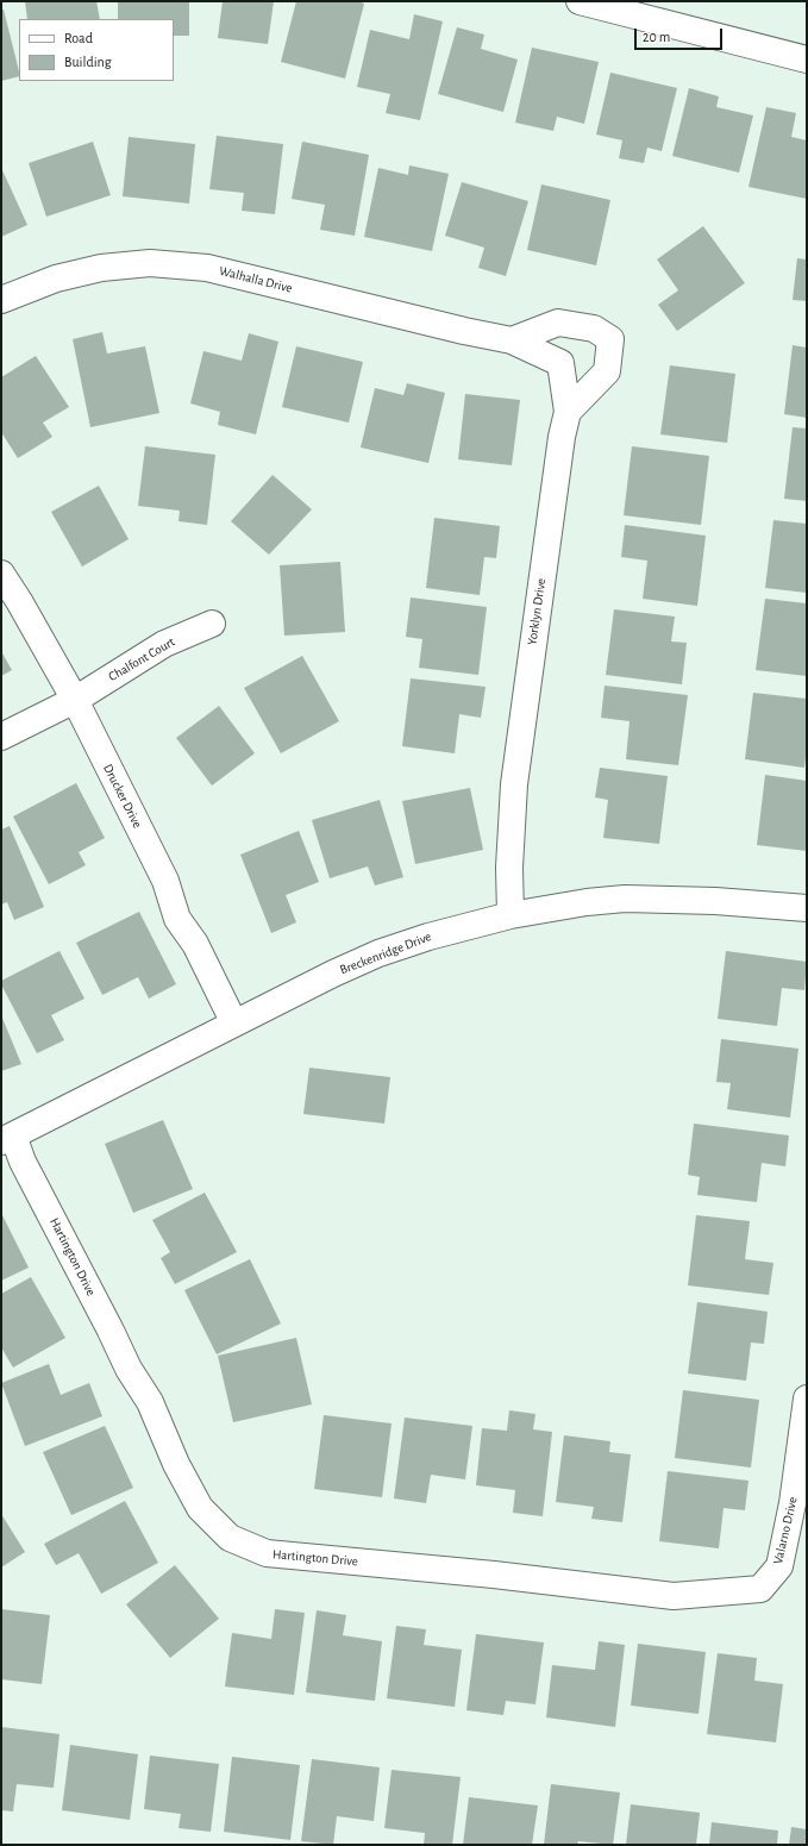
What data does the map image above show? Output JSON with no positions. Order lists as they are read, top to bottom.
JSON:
{
  "streets": {
    "street": [
      "Walhalla Drive",
      "Yorklyn Drive",
      "Chalfont Court",
      "Drucker Drive",
      "Breckenridge Drive",
      "Hartington Drive",
      "Valarno Drive"
    ]
  },
  "crossings": [
    ["Walhalla Drive", "Yorklyn Drive"],
    ["Yorklyn Drive", "Breckenridge Drive"],
    ["Chalfont Court", "Drucker Drive"],
    ["Drucker Drive", "Breckenridge Drive"],
    ["Breckenridge Drive", "Hartington Drive"],
    ["Hartington Drive", "Valarno Drive"]
  ],
  "legend": ["Road", "Building"],
  "scale_bar": "20 m"
}
